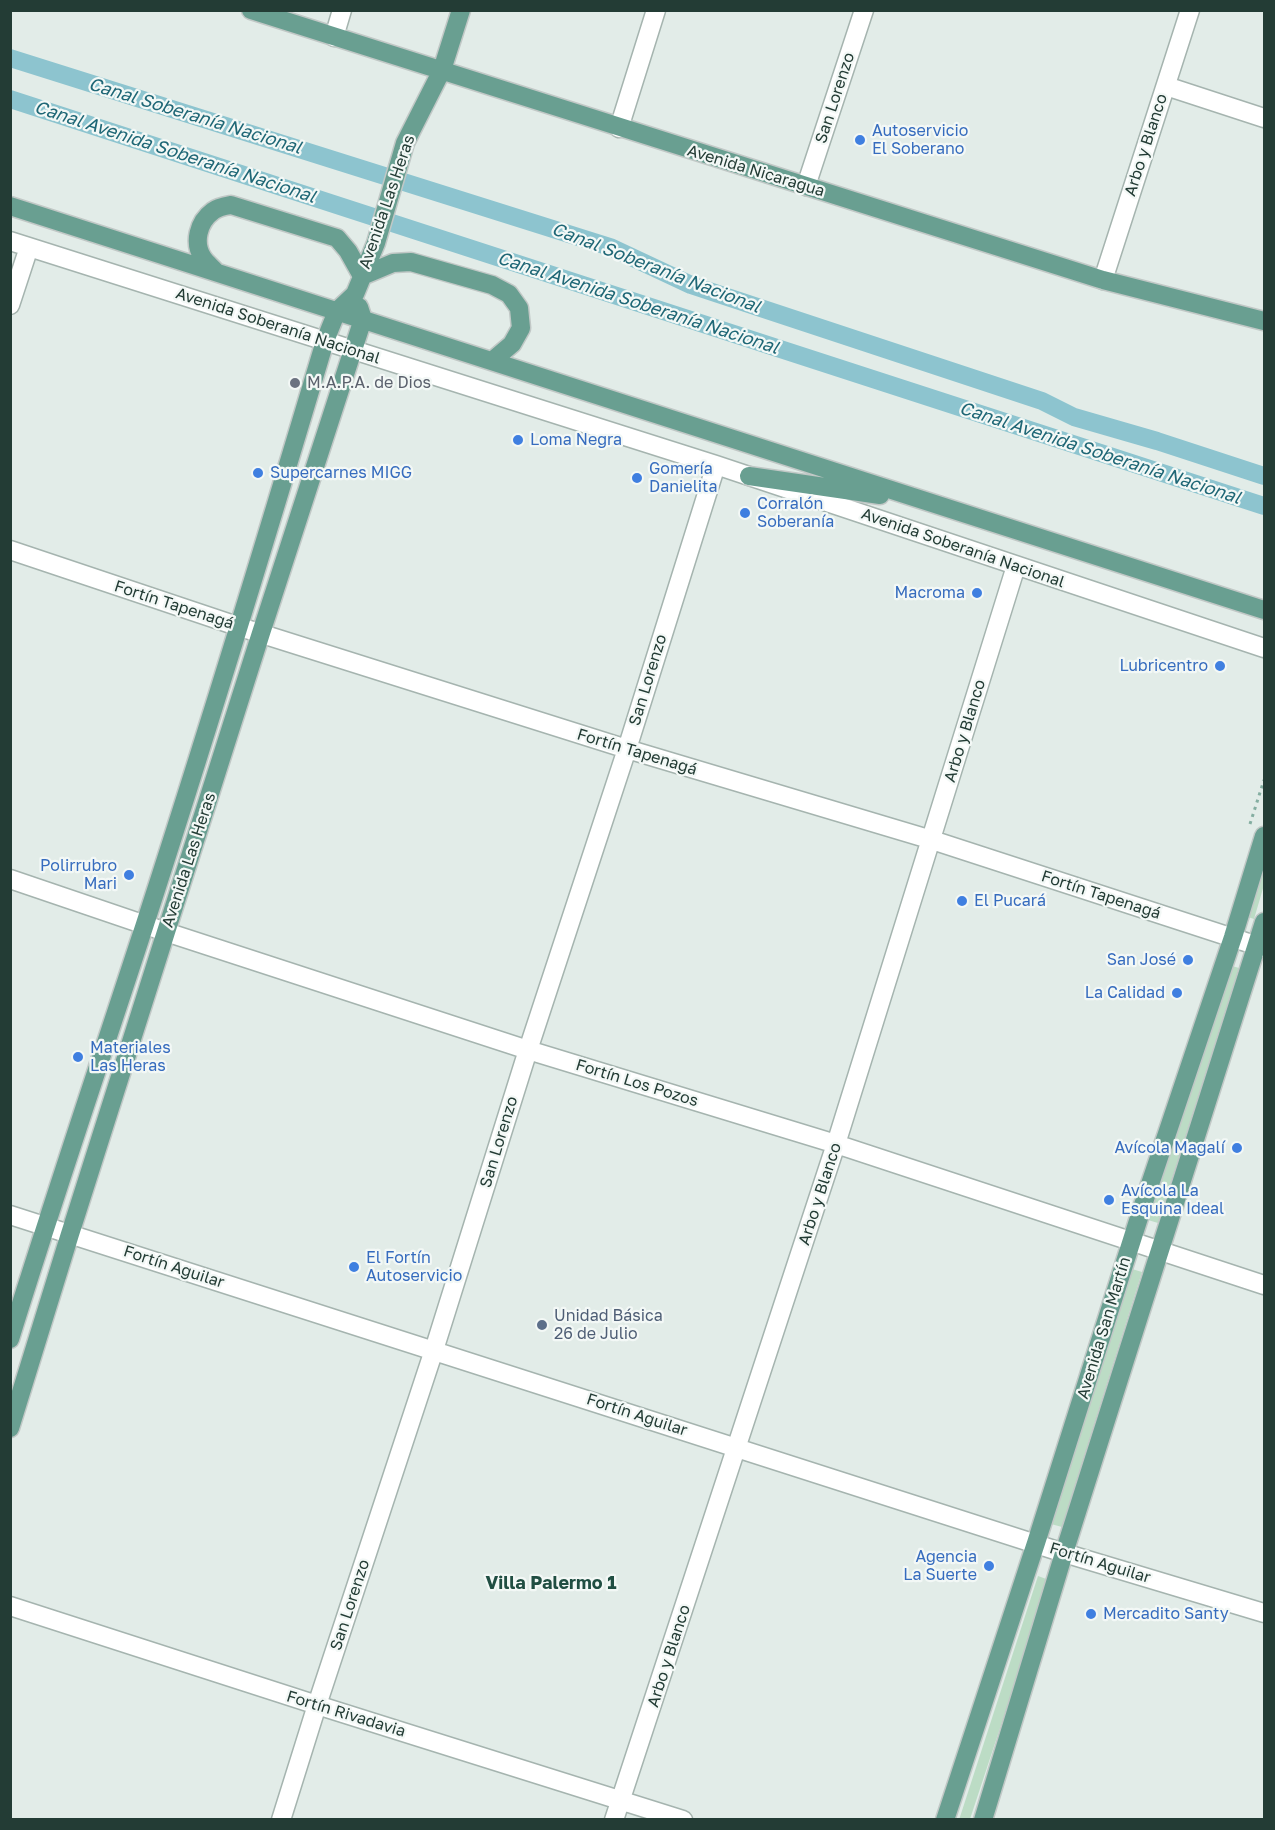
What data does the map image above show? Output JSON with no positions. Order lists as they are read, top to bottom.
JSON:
{
  "streets": {
    "main road": [
      "Avenida Nicaragua",
      "Avenida Las Heras",
      "Avenida Soberanía Nacional",
      "Avenida San Martín"
    ],
    "street": [
      "San Lorenzo",
      "Arbo y Blanco",
      "Fortín Tapenagá",
      "Fortín Los Pozos",
      "Fortín Aguilar",
      "Fortín Rivadavia"
    ]
  },
  "crossings": [
    ["San Lorenzo", "Avenida Nicaragua"],
    ["San Lorenzo", "Avenida Soberanía Nacional"],
    ["San Lorenzo", "Fortín Tapenagá"],
    ["San Lorenzo", "Fortín Los Pozos"],
    ["San Lorenzo", "Fortín Aguilar"],
    ["San Lorenzo", "Fortín Rivadavia"],
    ["Arbo y Blanco", "Avenida Nicaragua"],
    ["Arbo y Blanco", "Avenida Soberanía Nacional"],
    ["Arbo y Blanco", "Fortín Tapenagá"],
    ["Arbo y Blanco", "Fortín Los Pozos"],
    ["Arbo y Blanco", "Fortín Aguilar"],
    ["Arbo y Blanco", "Fortín Rivadavia"],
    ["Avenida Nicaragua", "Avenida Las Heras"],
    ["Avenida Las Heras", "Avenida Soberanía Nacional"],
    ["Avenida Las Heras", "Fortín Tapenagá"],
    ["Avenida Las Heras", "Fortín Los Pozos"],
    ["Avenida Las Heras", "Fortín Aguilar"],
    ["Fortín Tapenagá", "Avenida San Martín"],
    ["Fortín Los Pozos", "Avenida San Martín"],
    ["Fortín Aguilar", "Avenida San Martín"]
  ],
  "districts": ["Villa Palermo 1"],
  "water": ["Canal Soberanía Nacional", "Canal Avenida Soberanía Nacional"],
  "places": [
    "Autoservicio El Soberano",
    "M.A.P.A. de Dios",
    "Loma Negra",
    "Supercarnes MIGG",
    "Gomería Danielita",
    "Corralón Soberanía",
    "Macroma",
    "Lubricentro",
    "Polirrubro Mari",
    "El Pucará",
    "San José",
    "La Calidad",
    "Materiales Las Heras",
    "Avícola Magalí",
    "Avícola La Esquina Ideal",
    "El Fortín Autoservicio",
    "Unidad Básica 26 de Julio",
    "Agencia La Suerte",
    "Mercadito Santy"
  ]
}
